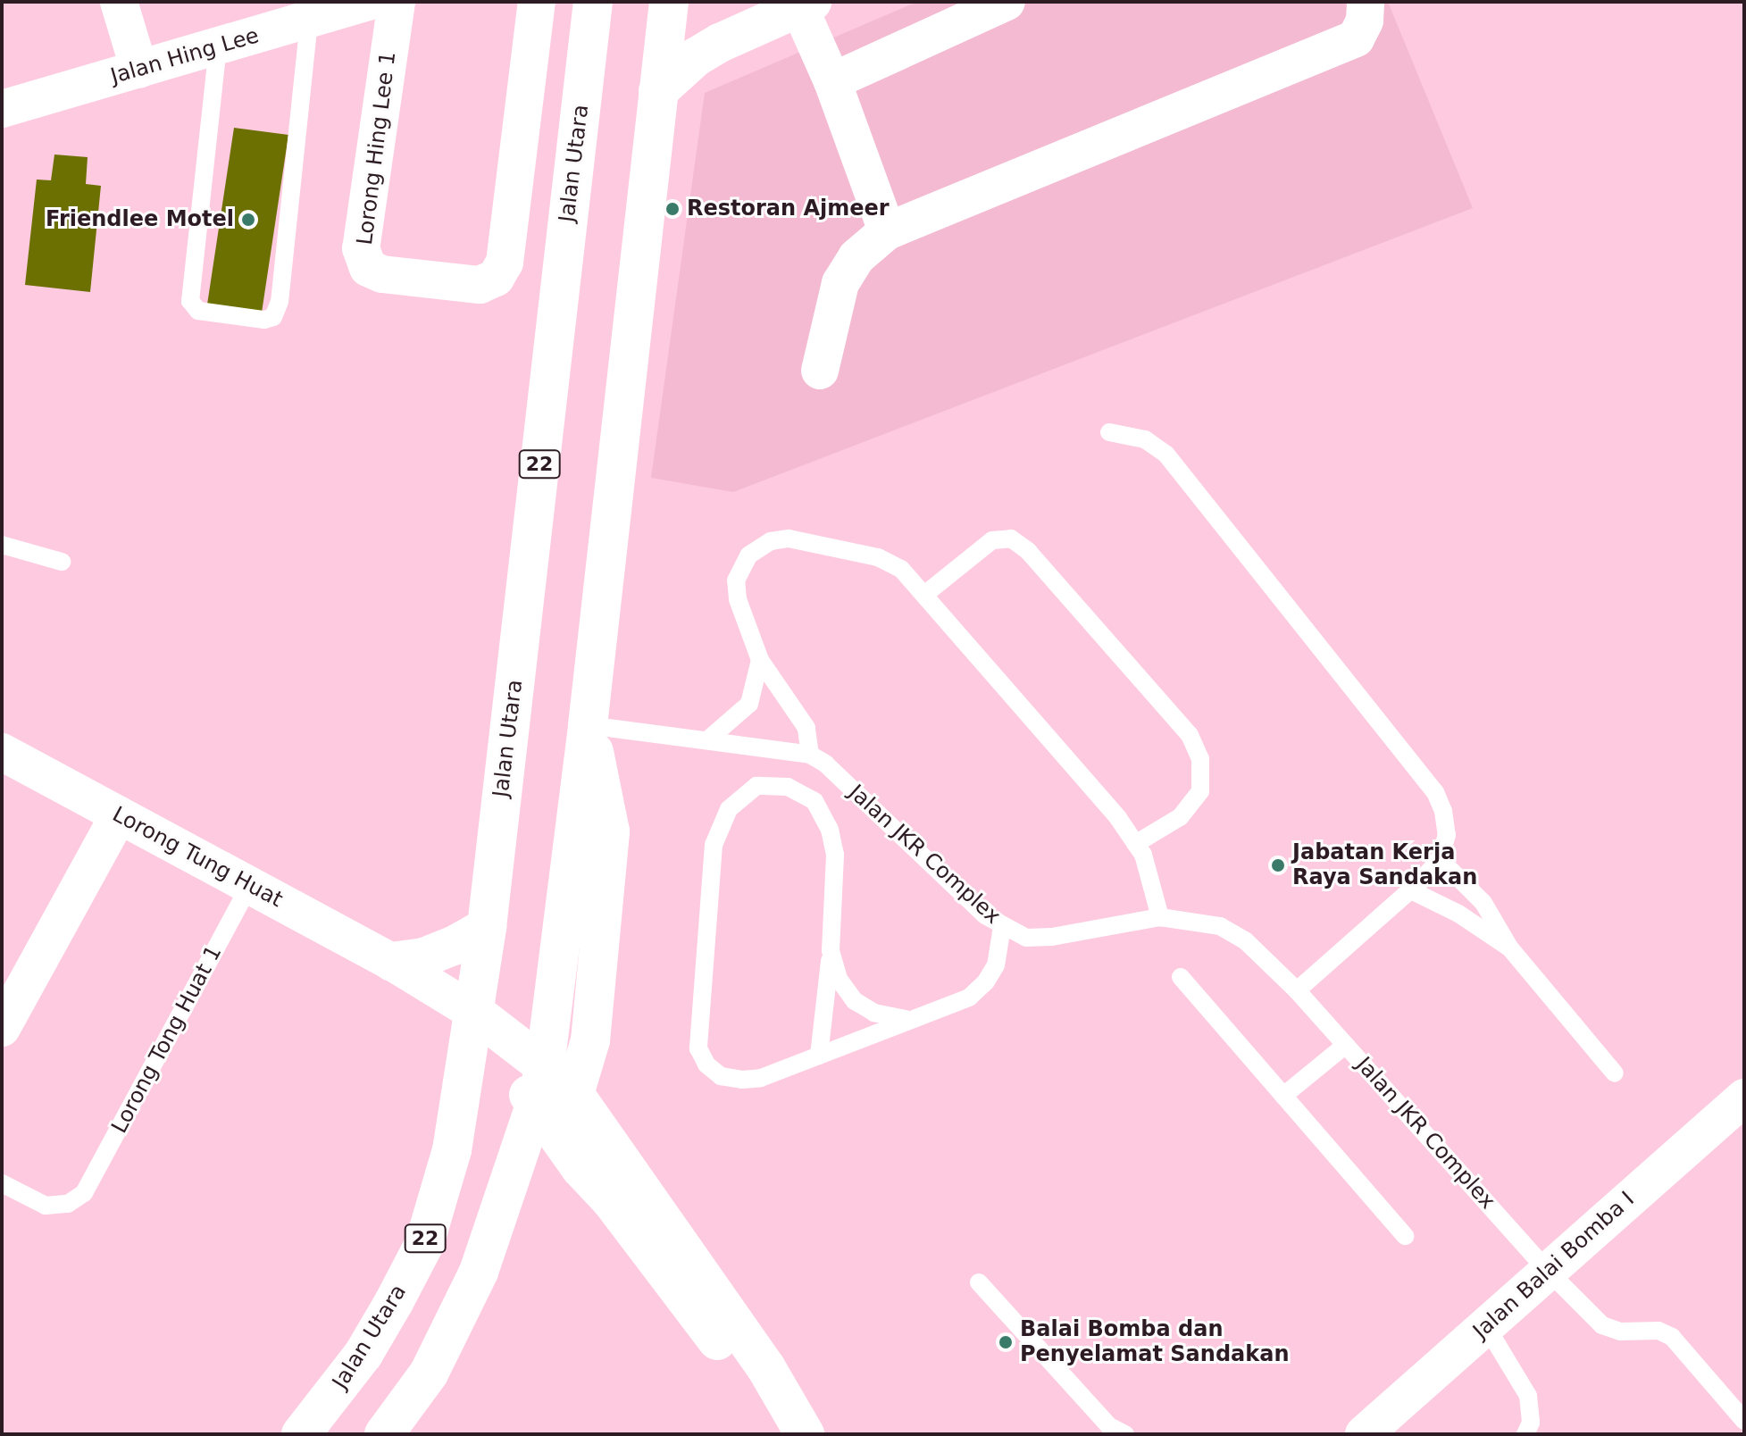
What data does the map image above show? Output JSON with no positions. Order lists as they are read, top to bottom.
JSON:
{
  "streets": {
    "main road": ["Jalan Utara", "22"],
    "street": [
      "Jalan Hing Lee",
      "Lorong Hing Lee 1",
      "Lorong Tung Huat",
      "Jalan Balai Bomba I"
    ],
    "lane": ["Jalan JKR Complex", "Lorong Tong Huat 1"]
  },
  "crossings": [
    ["Jalan Utara", "Lorong Tung Huat"],
    ["Jalan JKR Complex", "Jalan Balai Bomba I"],
    ["Lorong Tung Huat", "Lorong Tong Huat 1"]
  ],
  "places": [
    "Restoran Ajmeer",
    "Friendlee Motel",
    "Jabatan Kerja Raya Sandakan",
    "Balai Bomba dan Penyelamat Sandakan"
  ]
}
